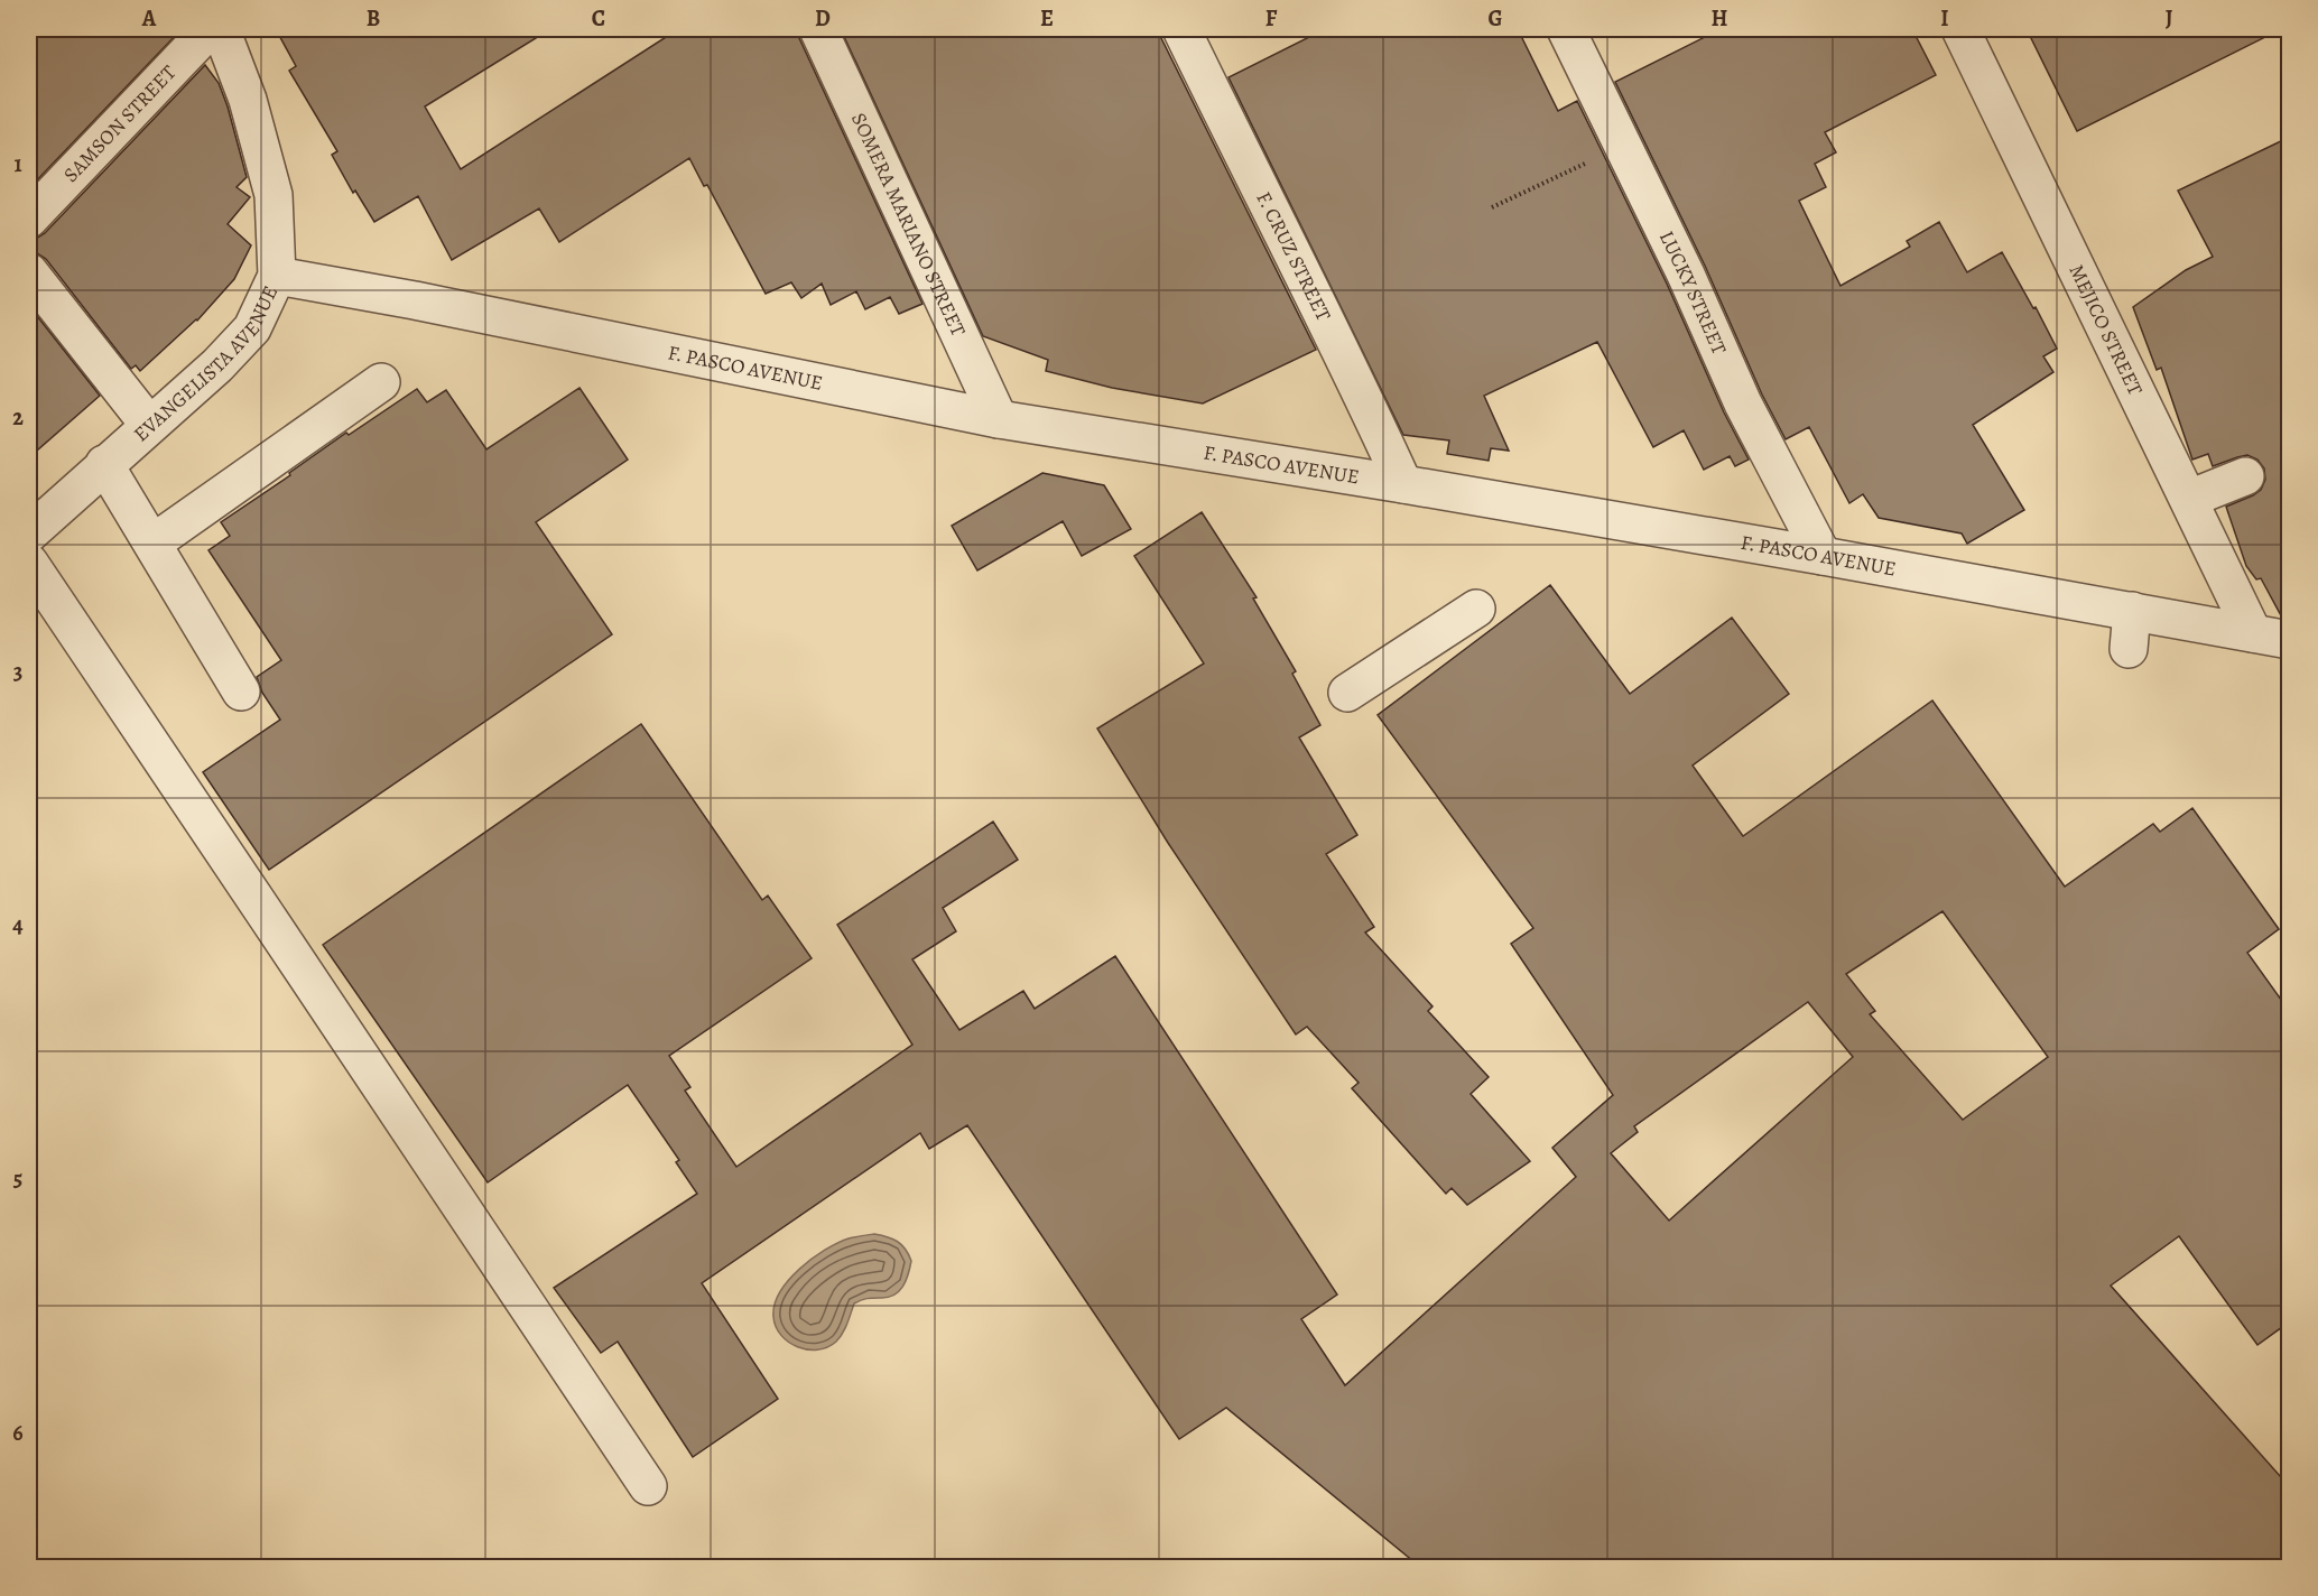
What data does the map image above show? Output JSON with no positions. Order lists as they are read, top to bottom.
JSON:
{
  "streets": {
    "street": [
      "SAMSON STREET",
      "SOMERA MARIANO STREET",
      "F. CRUZ STREET",
      "LUCKY STREET",
      "MEJICO STREET",
      "EVANGELISTA AVENUE",
      "F. PASCO AVENUE"
    ]
  },
  "crossings": [
    ["SOMERA MARIANO STREET", "F. PASCO AVENUE"],
    ["F. CRUZ STREET", "F. PASCO AVENUE"],
    ["LUCKY STREET", "F. PASCO AVENUE"],
    ["MEJICO STREET", "F. PASCO AVENUE"],
    ["EVANGELISTA AVENUE", "F. PASCO AVENUE"]
  ],
  "grid": {
    "columns": [
      "A",
      "B",
      "C",
      "D",
      "E",
      "F",
      "G",
      "H",
      "I",
      "J"
    ],
    "rows": [
      "1",
      "2",
      "3",
      "4",
      "5",
      "6"
    ]
  }
}
